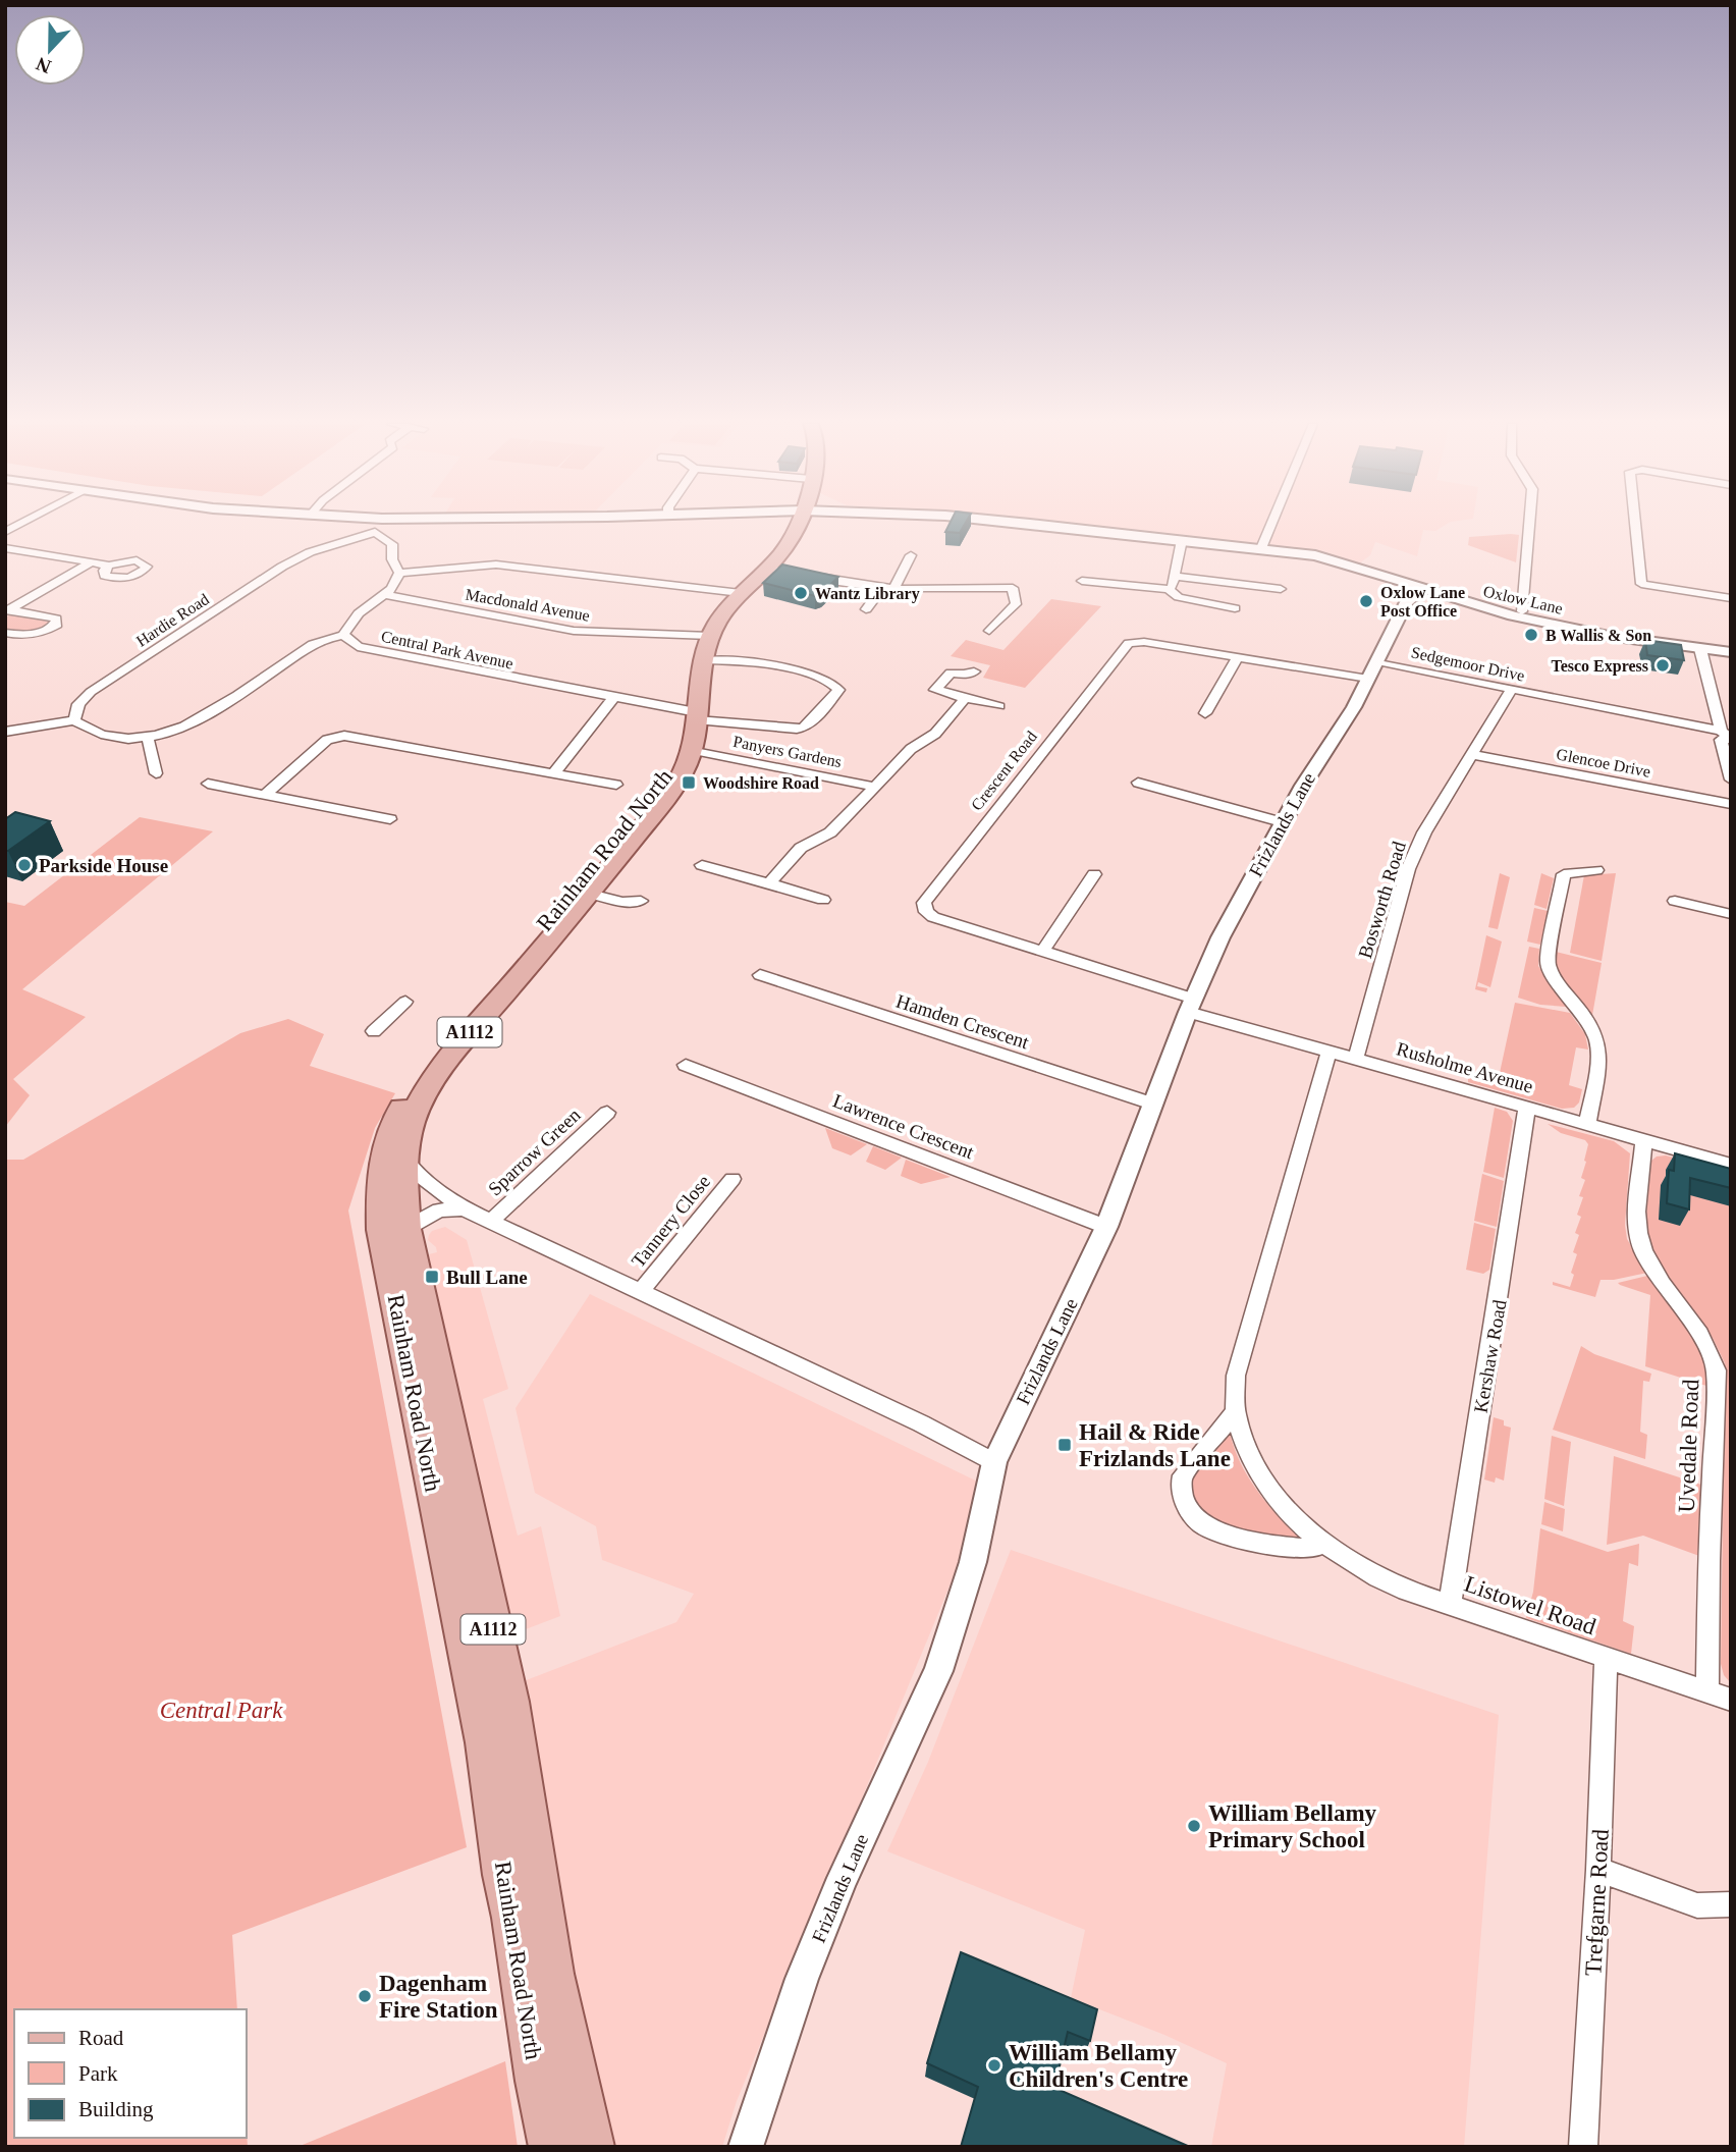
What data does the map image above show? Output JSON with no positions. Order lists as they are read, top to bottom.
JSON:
{
  "streets": {
    "main road": ["Rainham Road North", "A1112"],
    "street": [
      "Oxlow Lane",
      "Macdonald Avenue",
      "Hardie Road",
      "Central Park Avenue",
      "Sedgemoor Drive",
      "Panyers Gardens",
      "Glencoe Drive",
      "Crescent Road",
      "Frizlands Lane",
      "Bosworth Road",
      "Hamden Crescent",
      "Rusholme Avenue",
      "Lawrence Crescent",
      "Sparrow Green",
      "Tannery Close",
      "Kershaw Road",
      "Uvedale Road",
      "Listowel Road",
      "Trefgarne Road"
    ]
  },
  "crossings": [
    ["Oxlow Lane", "Frizlands Lane"],
    ["Macdonald Avenue", "Central Park Avenue"],
    ["Macdonald Avenue", "Rainham Road North"],
    ["Central Park Avenue", "Panyers Gardens"],
    ["Central Park Avenue", "Rainham Road North"],
    ["Sedgemoor Drive", "Frizlands Lane"],
    ["Sedgemoor Drive", "Bosworth Road"],
    ["Panyers Gardens", "Rainham Road North"],
    ["Glencoe Drive", "Bosworth Road"],
    ["Crescent Road", "Frizlands Lane"],
    ["Crescent Road", "Rusholme Avenue"],
    ["Frizlands Lane", "Hamden Crescent"],
    ["Frizlands Lane", "Rusholme Avenue"],
    ["Frizlands Lane", "Lawrence Crescent"],
    ["Bosworth Road", "Rusholme Avenue"],
    ["Rusholme Avenue", "Kershaw Road"],
    ["Rusholme Avenue", "Uvedale Road"],
    ["Rusholme Avenue", "Listowel Road"],
    ["Kershaw Road", "Listowel Road"],
    ["Uvedale Road", "Listowel Road"],
    ["Listowel Road", "Trefgarne Road"]
  ],
  "parks": ["Central Park"],
  "places": {
    "other": [
      "Wantz Library",
      "Oxlow Lane Post Office",
      "B Wallis & Son",
      "Tesco Express",
      "Parkside House",
      "William Bellamy Primary School",
      "Dagenham Fire Station",
      "William Bellamy Children's Centre"
    ],
    "transit": ["Woodshire Road", "Bull Lane", "Hail & Ride Frizlands Lane"]
  },
  "legend": ["Road", "Park", "Building"],
  "north": "bottom"
}
